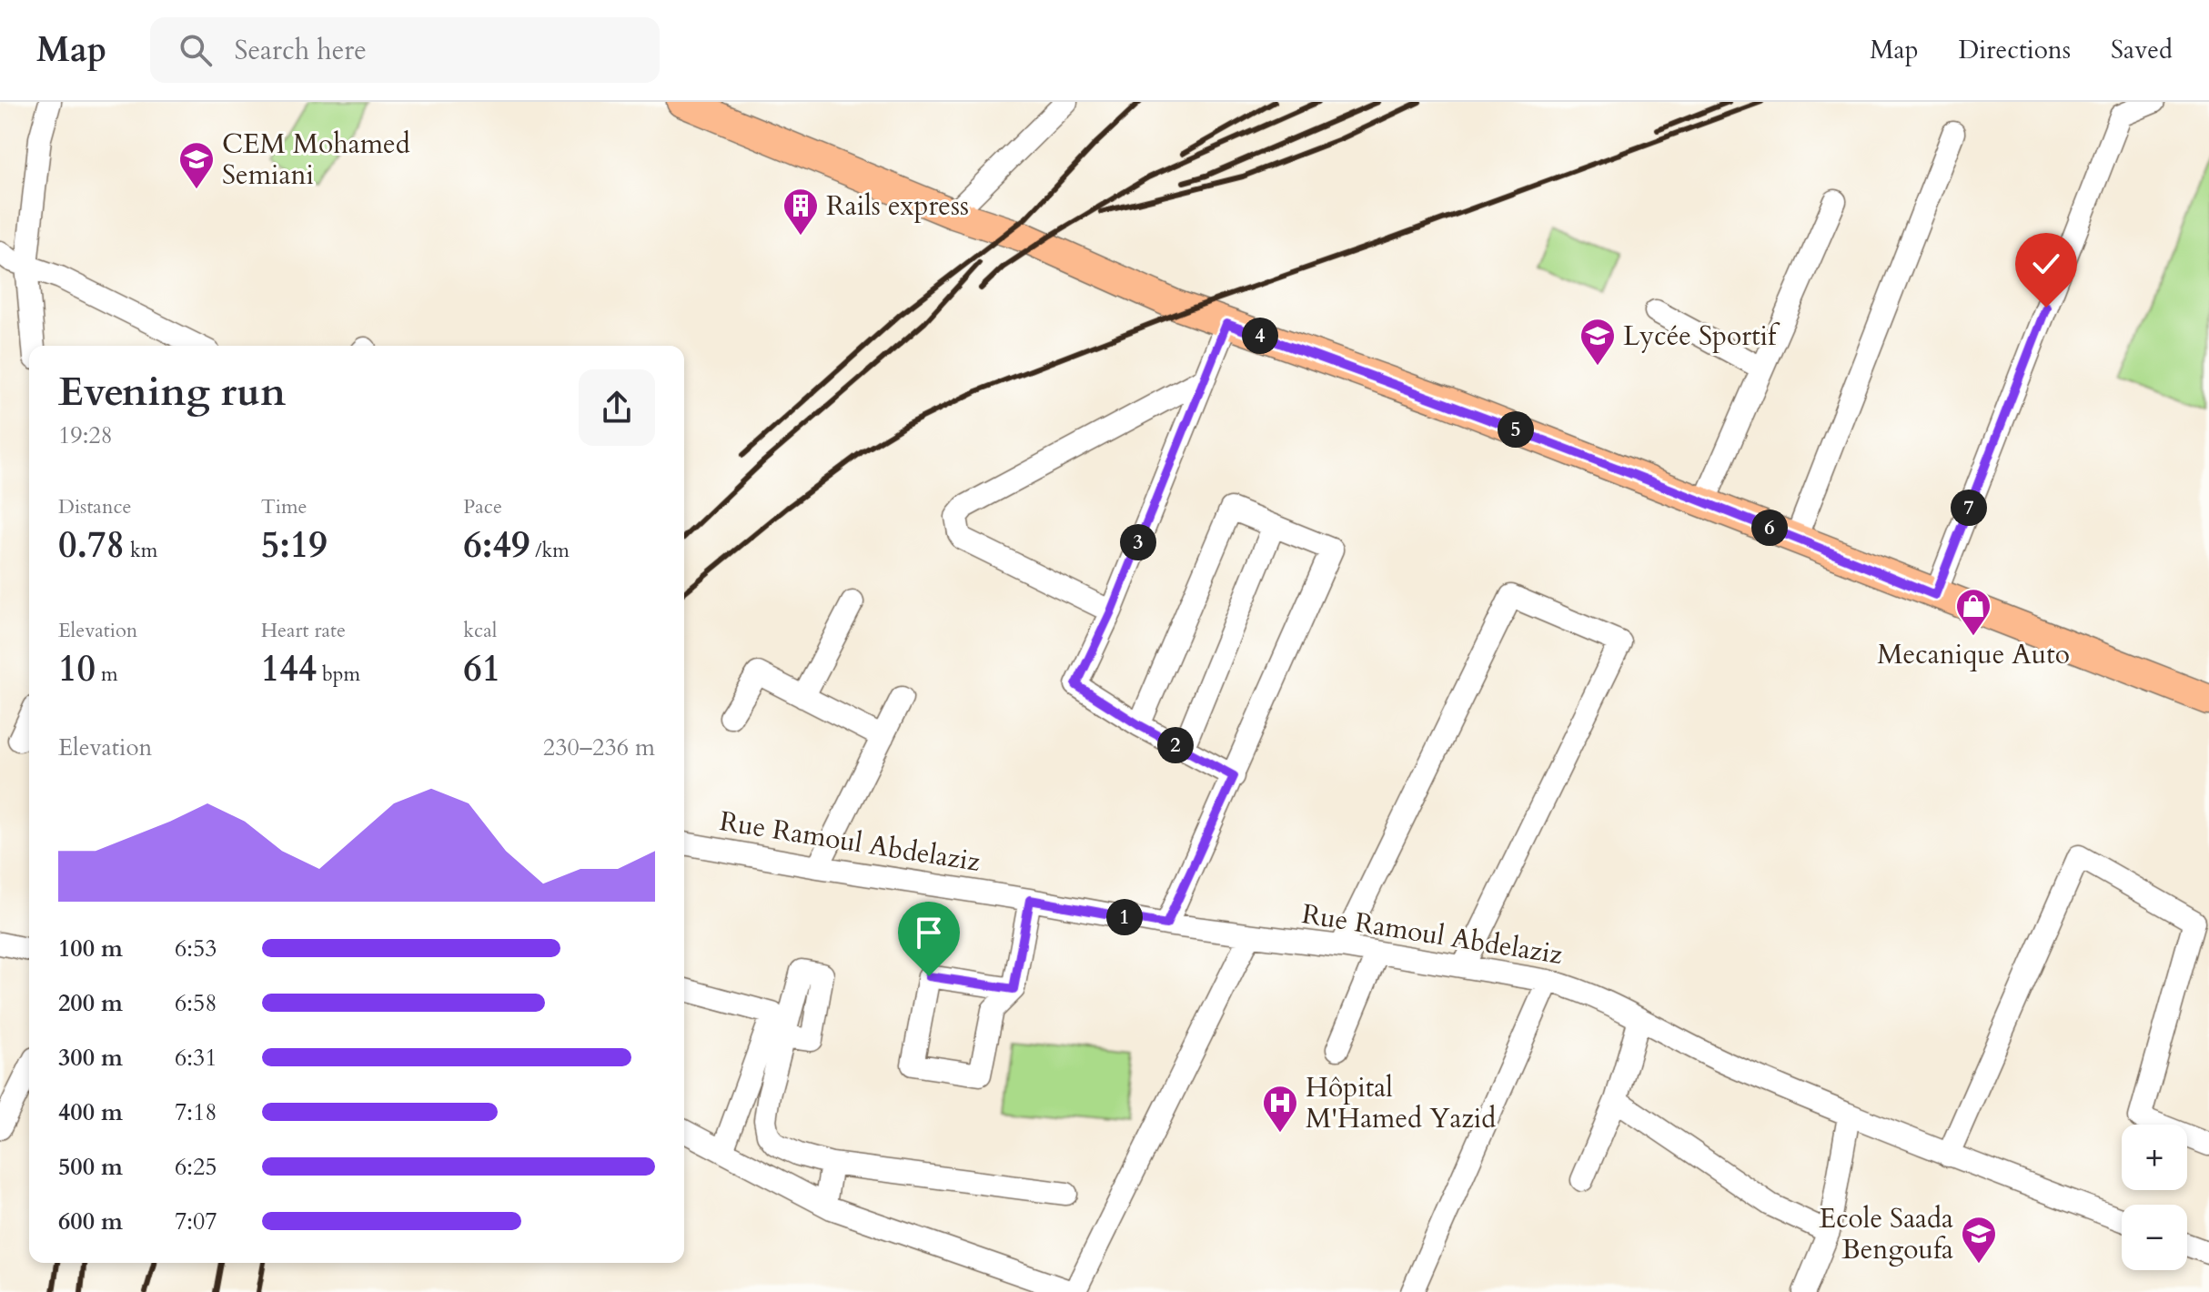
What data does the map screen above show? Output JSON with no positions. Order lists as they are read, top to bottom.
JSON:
{
  "streets": {
    "street": ["Rue Ramoul Abdelaziz"]
  },
  "places": {
    "school or university": ["CEM Mohamed Semiani", "Lycée Sportif", "Ecole Saada Bengoufa"],
    "building": ["Rails express"],
    "shop": ["Mecanique Auto"],
    "hospital": ["Hôpital M'Hamed Yazid"]
  },
  "page": {
    "header": "Map",
    "search": "Search here",
    "nav": ["Map", "Directions", "Saved"],
    "pins": [
      "4",
      "5",
      "7",
      "6",
      "3",
      "2",
      "1"
    ],
    "heading": ["Evening run", "19:28"],
    "stats": [
      ["Distance", "0.78 km"],
      ["Time", "5:19"],
      ["Pace", "6:49 /km"],
      ["Elevation", "10 m"],
      ["Heart rate", "144 bpm"],
      ["kcal", "61"]
    ],
    "chart": ["Elevation", "230–236 m"],
    "list": [
      {
        "name": "100 m",
        "note": "6:53"
      },
      {
        "name": "200 m",
        "note": "6:58"
      },
      {
        "name": "300 m",
        "note": "6:31"
      },
      {
        "name": "400 m",
        "note": "7:18"
      },
      {
        "name": "500 m",
        "note": "6:25"
      },
      {
        "name": "600 m",
        "note": "7:07"
      }
    ],
    "map_buttons": ["+", "−"]
  }
}
